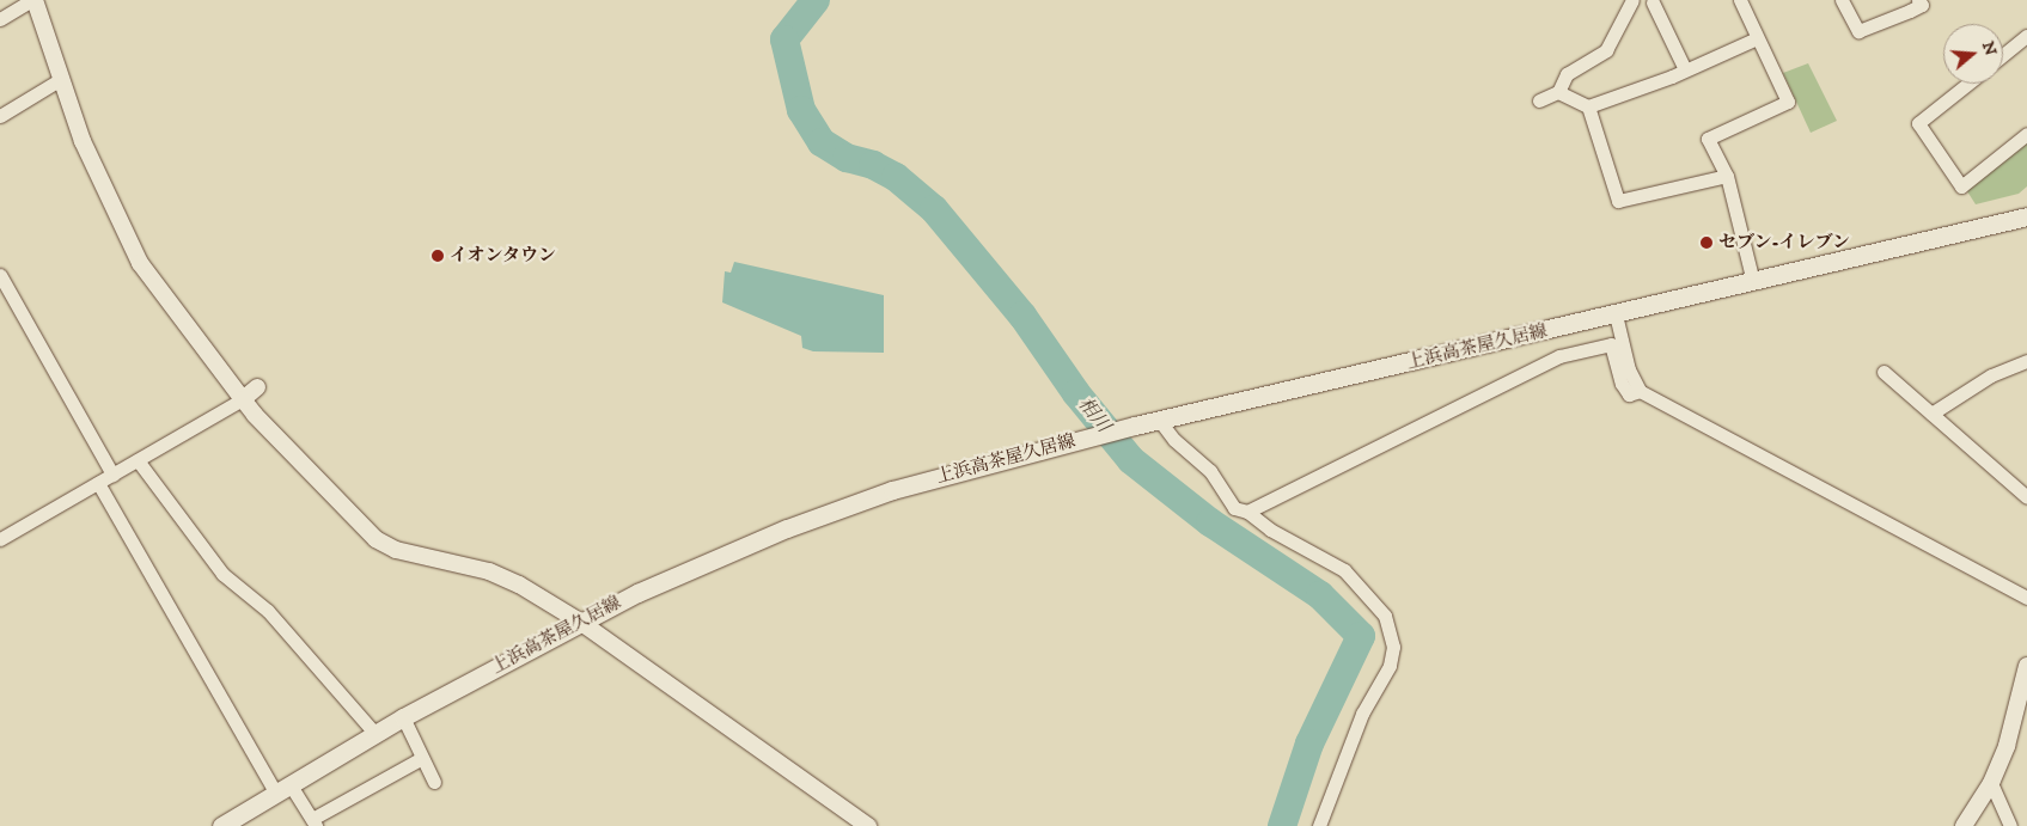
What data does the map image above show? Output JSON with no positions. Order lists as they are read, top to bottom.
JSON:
{
  "streets": {
    "main road": ["上浜高茶屋久居線"]
  },
  "water": ["相川"],
  "places": ["セブン-イレブン", "イオンタウン"],
  "north": "right"
}
